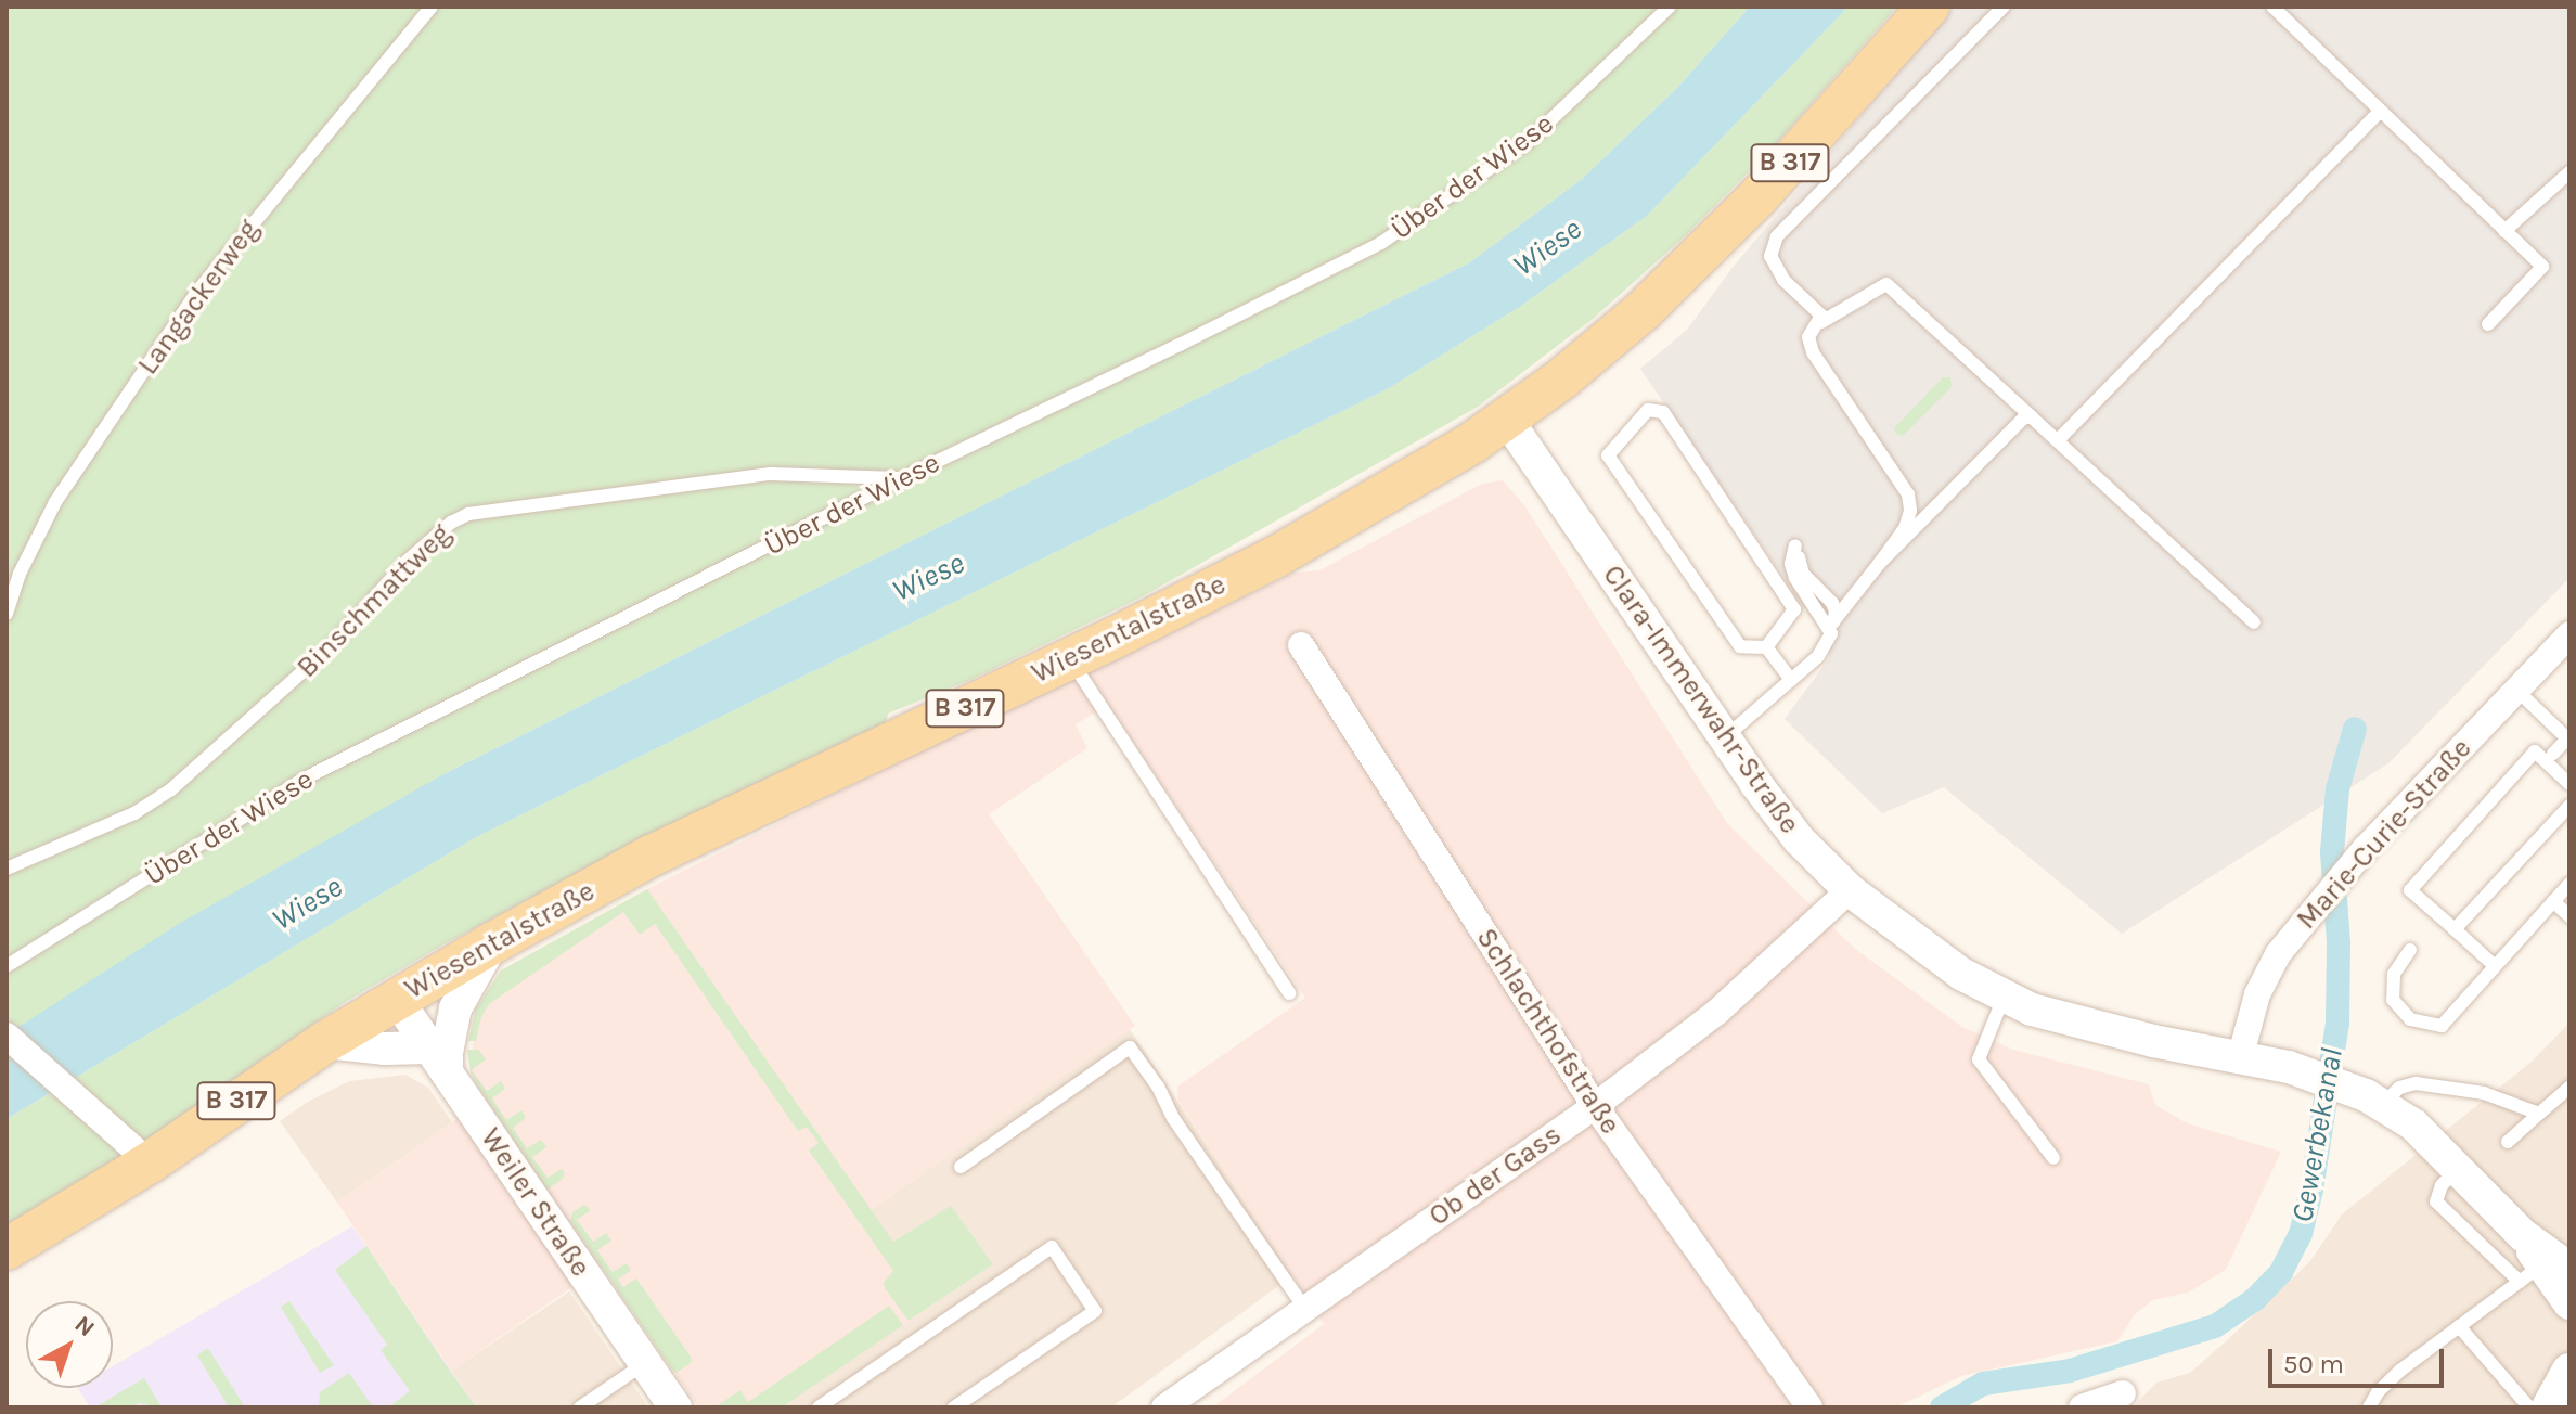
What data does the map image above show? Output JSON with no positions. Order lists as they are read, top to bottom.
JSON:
{
  "streets": {
    "main road": ["B 317", "Wiesentalstraße"],
    "street": [
      "Clara-Immerwahr-Straße",
      "Marie-Curie-Straße",
      "Schlachthofstraße",
      "Ob der Gass",
      "Weiler Straße"
    ],
    "lane": ["Über der Wiese", "Langackerweg", "Binschmattweg"]
  },
  "crossings": [
    ["Über der Wiese", "Binschmattweg"],
    ["Wiesentalstraße", "Clara-Immerwahr-Straße"],
    ["Wiesentalstraße", "Weiler Straße"],
    ["Clara-Immerwahr-Straße", "Marie-Curie-Straße"],
    ["Clara-Immerwahr-Straße", "Ob der Gass"],
    ["Schlachthofstraße", "Ob der Gass"]
  ],
  "water": ["Wiese", "Gewerbekanal"],
  "scale_bar": "50 m",
  "north": "top right"
}
